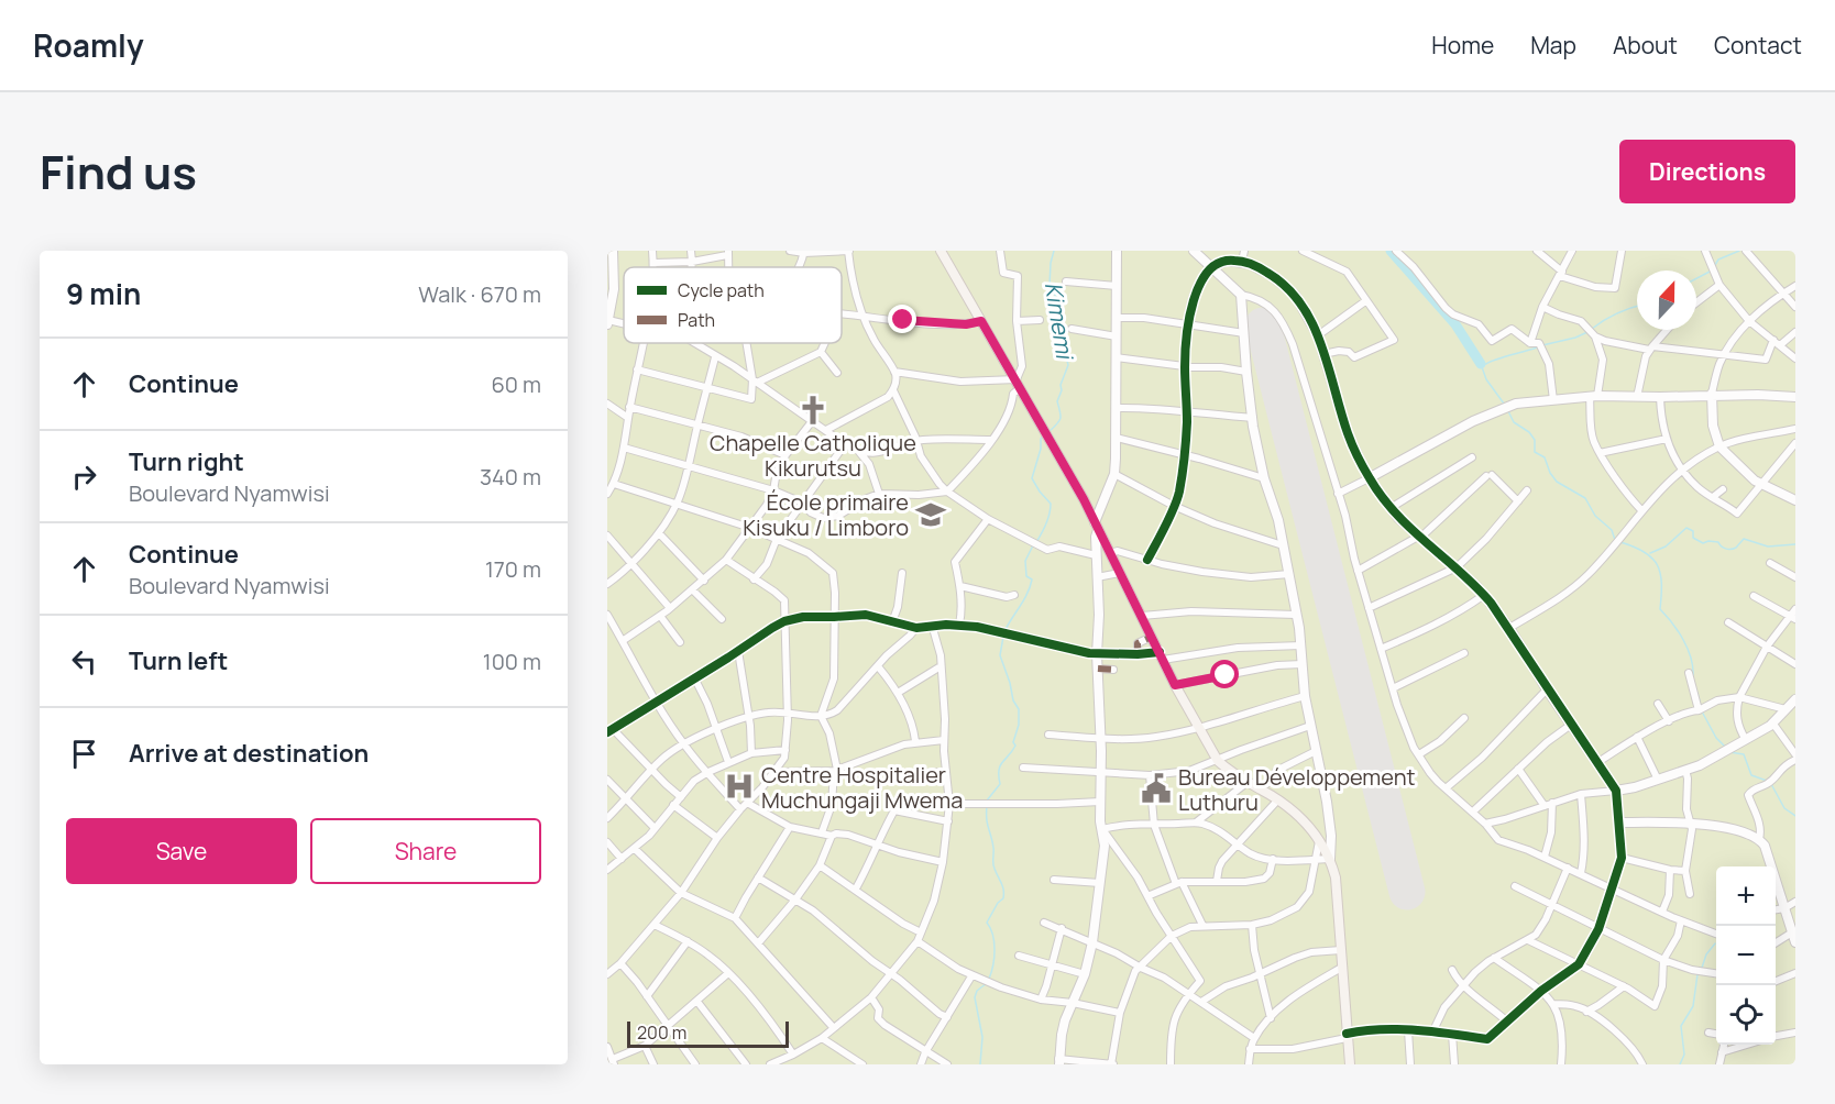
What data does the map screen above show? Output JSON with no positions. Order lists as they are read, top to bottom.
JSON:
{
  "water": ["Kimemi"],
  "places": {
    "church": ["Chapelle Catholique Kikurutsu"],
    "school or university": ["École primaire Kisuku / Limboro"],
    "hospital": ["Centre Hospitalier Muchungaji Mwema"],
    "public building": ["Bureau Développement Luthuru"]
  },
  "legend": ["Cycle path", "Path"],
  "scale_bar": "200 m",
  "north": "top",
  "page": {
    "header": "Roamly",
    "nav": [
      "Home",
      "Map",
      "About",
      "Contact"
    ],
    "title": "Find us",
    "buttons": [
      "Directions",
      ["Save", "Share"]
    ],
    "heading": ["9 min", "Walk · 670 m"],
    "list": [
      ["Continue", "60 m"],
      ["Turn right", "Boulevard Nyamwisi", "340 m"],
      ["Continue", "Boulevard Nyamwisi", "170 m"],
      ["Turn left", "100 m"],
      "Arrive at destination"
    ],
    "map_buttons": ["+", "−"],
    "scale": "200 m"
  }
}
